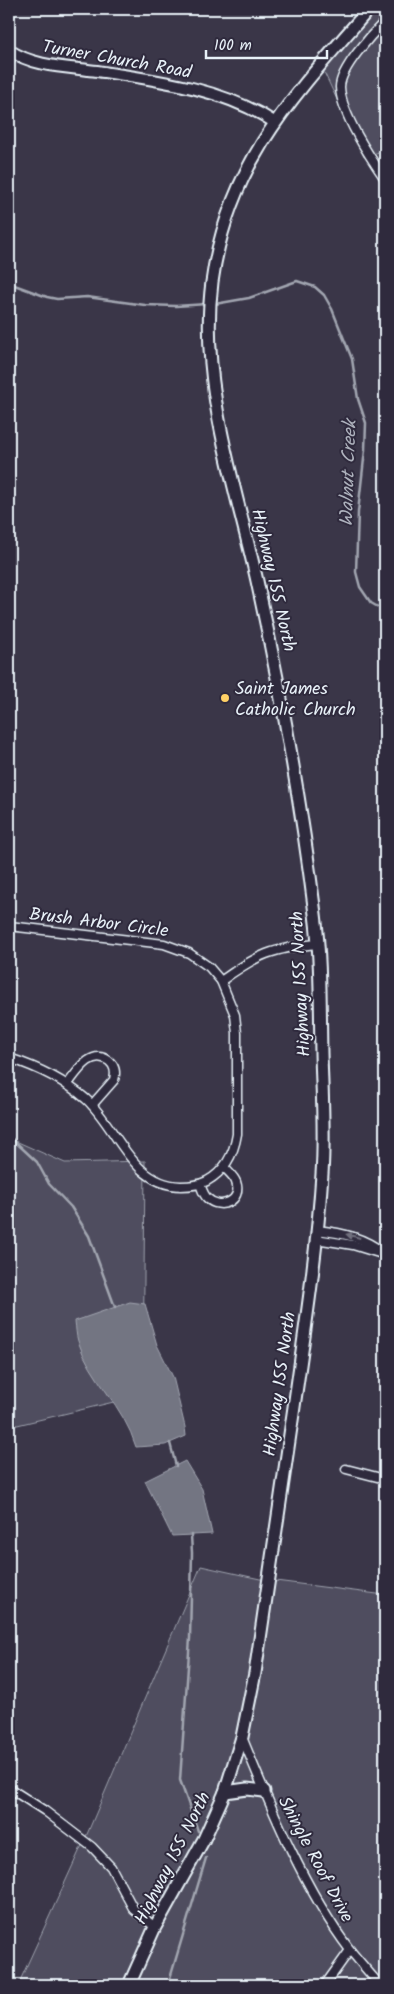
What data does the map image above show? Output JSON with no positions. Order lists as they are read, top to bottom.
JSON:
{
  "streets": {
    "main road": ["Highway 155 North"],
    "street": ["Turner Church Road", "Brush Arbor Circle", "Shingle Roof Drive"]
  },
  "crossings": [
    ["Turner Church Road", "Highway 155 North"],
    ["Highway 155 North", "Shingle Roof Drive"]
  ],
  "water": ["Walnut Creek"],
  "places": ["Saint James Catholic Church"],
  "scale_bar": "100 m"
}
